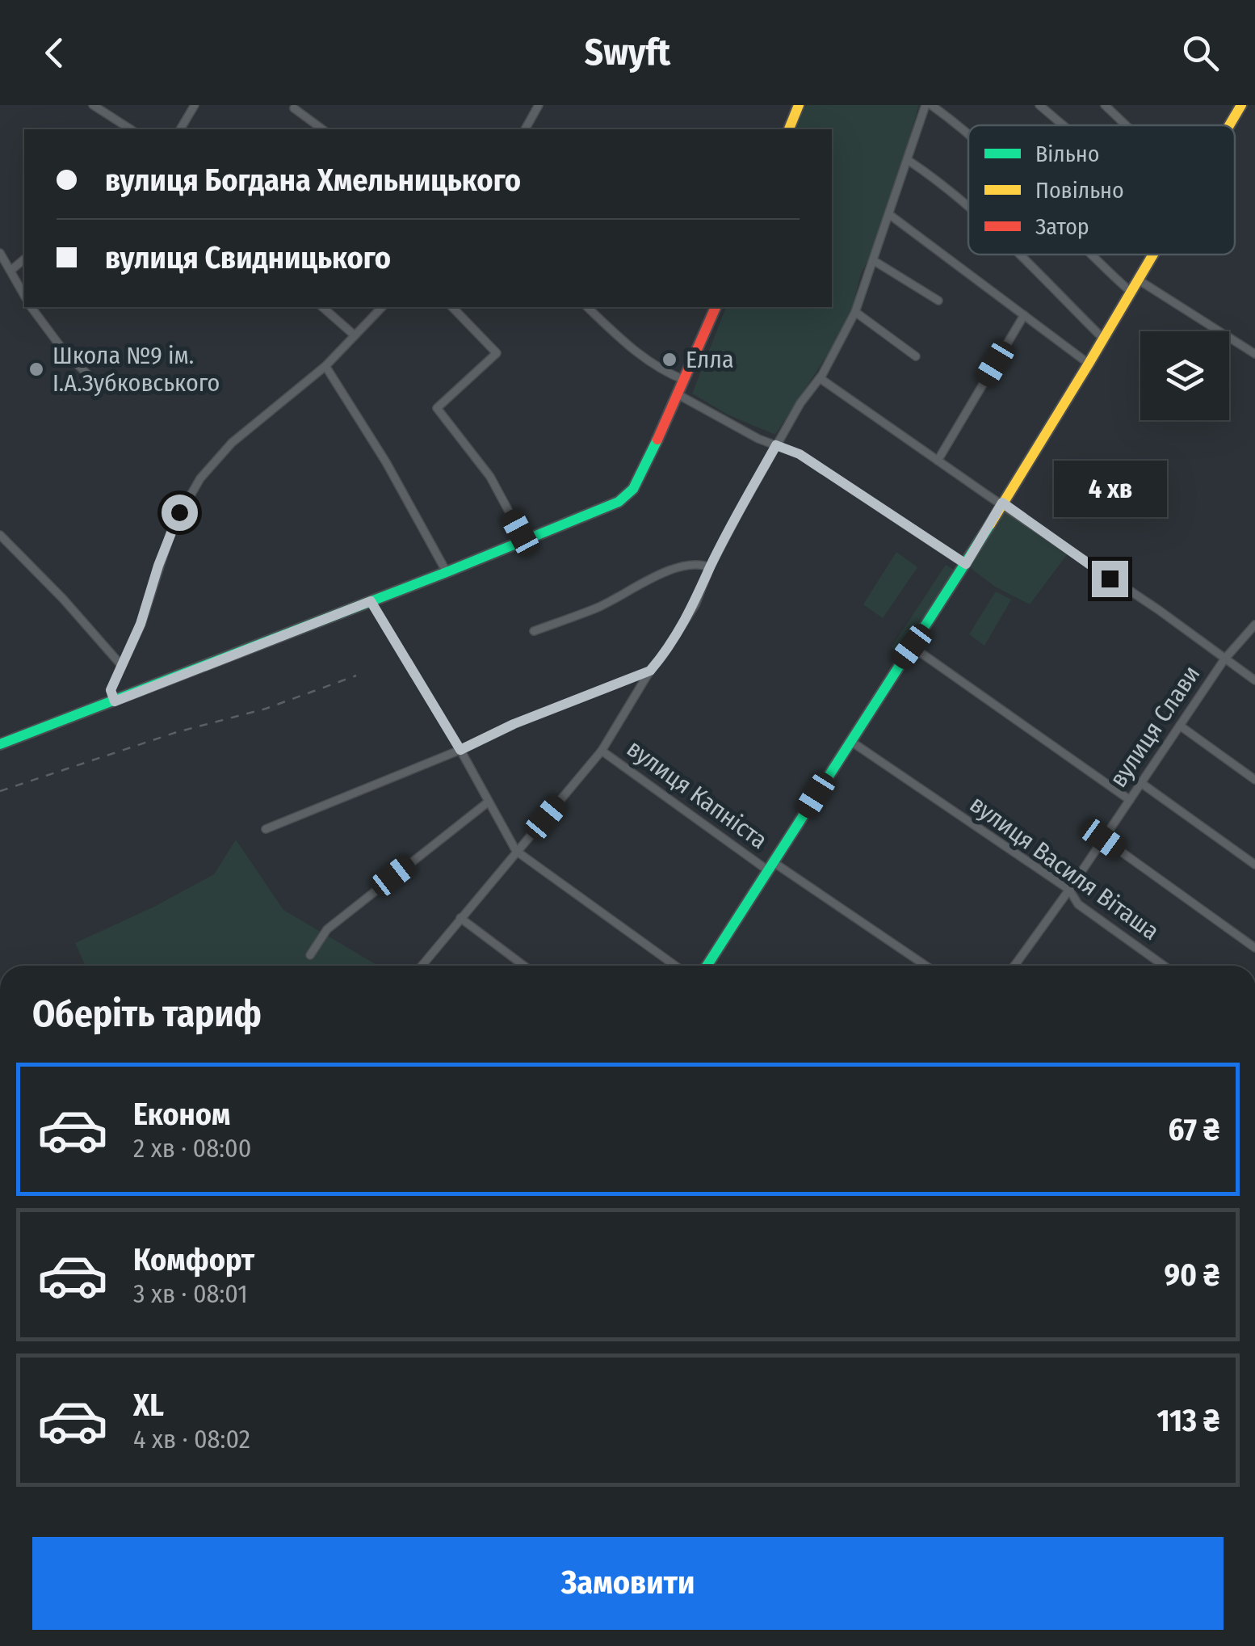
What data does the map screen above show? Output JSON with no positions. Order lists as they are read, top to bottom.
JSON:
{
  "streets": {
    "street": ["вулиця Слави", "вулиця Капніста", "вулиця Василя Віташа"]
  },
  "crossings": [
    ["вулиця Слави", "вулиця Василя Віташа"]
  ],
  "places": ["Елла", "Школа №9 ім. І.А.Зубковського"],
  "legend": ["Вільно", "Повільно", "Затор"],
  "page": {
    "header": "Swyft",
    "banner": ["вулиця Богдана Хмельницького", "вулиця Свидницького"],
    "bubble": "4 хв",
    "heading": "Оберіть тариф",
    "list": [
      {
        "name": "Економ",
        "note": "2 хв · 08:00",
        "value": "67 ₴"
      },
      {
        "name": "Комфорт",
        "note": "3 хв · 08:01",
        "value": "90 ₴"
      },
      {
        "name": "XL",
        "note": "4 хв · 08:02",
        "value": "113 ₴"
      }
    ],
    "buttons": "Замовити"
  }
}
